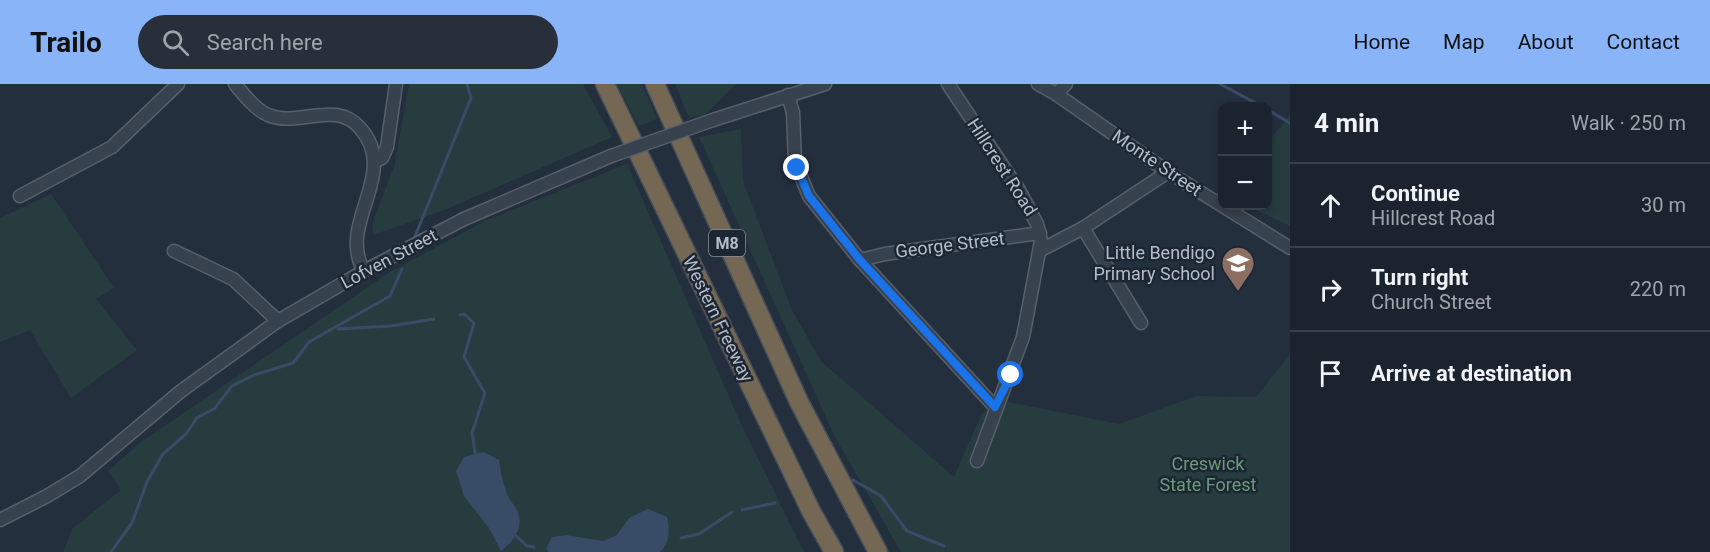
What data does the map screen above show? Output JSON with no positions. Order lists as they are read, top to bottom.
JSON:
{
  "streets": {
    "highway": ["M8", "Western Freeway"],
    "street": [
      "Monte Street",
      "Hillcrest Road",
      "George Street",
      "Lofven Street"
    ]
  },
  "crossings": [
    ["Hillcrest Road", "George Street"]
  ],
  "parks": ["Creswick State Forest"],
  "places": {
    "school or university": ["Little Bendigo Primary School"]
  },
  "page": {
    "header": "Trailo",
    "search": "Search here",
    "nav": [
      "Home",
      "Map",
      "About",
      "Contact"
    ],
    "heading": ["4 min", "Walk · 250 m"],
    "map_buttons": ["+", "−"],
    "list": [
      ["Continue", "Hillcrest Road", "30 m"],
      ["Turn right", "Church Street", "220 m"],
      "Arrive at destination"
    ]
  }
}
